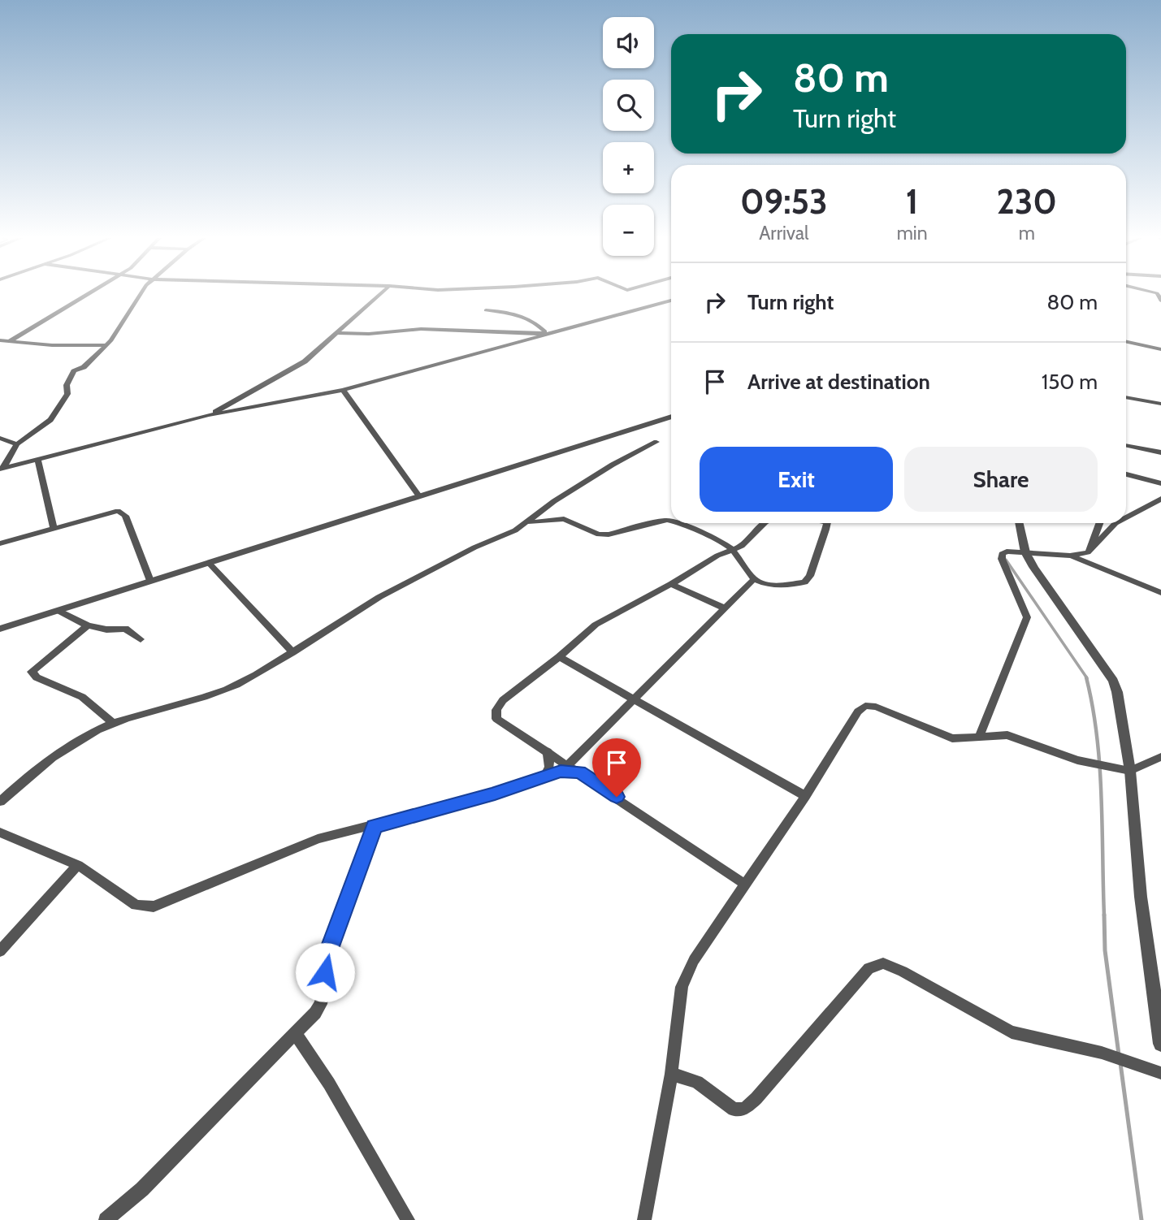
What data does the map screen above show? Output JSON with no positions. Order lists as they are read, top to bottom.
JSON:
{
  "page": {
    "map_buttons": ["+", "−"],
    "turn": ["80 m", "Turn right"],
    "eta": [
      "09:53",
      "Arrival",
      "1",
      "min",
      "230",
      "m"
    ],
    "list": [
      {
        "name": "Turn right",
        "value": "80 m"
      },
      {
        "name": "Arrive at destination",
        "value": "150 m"
      }
    ],
    "buttons": ["Exit", "Share"]
  }
}
